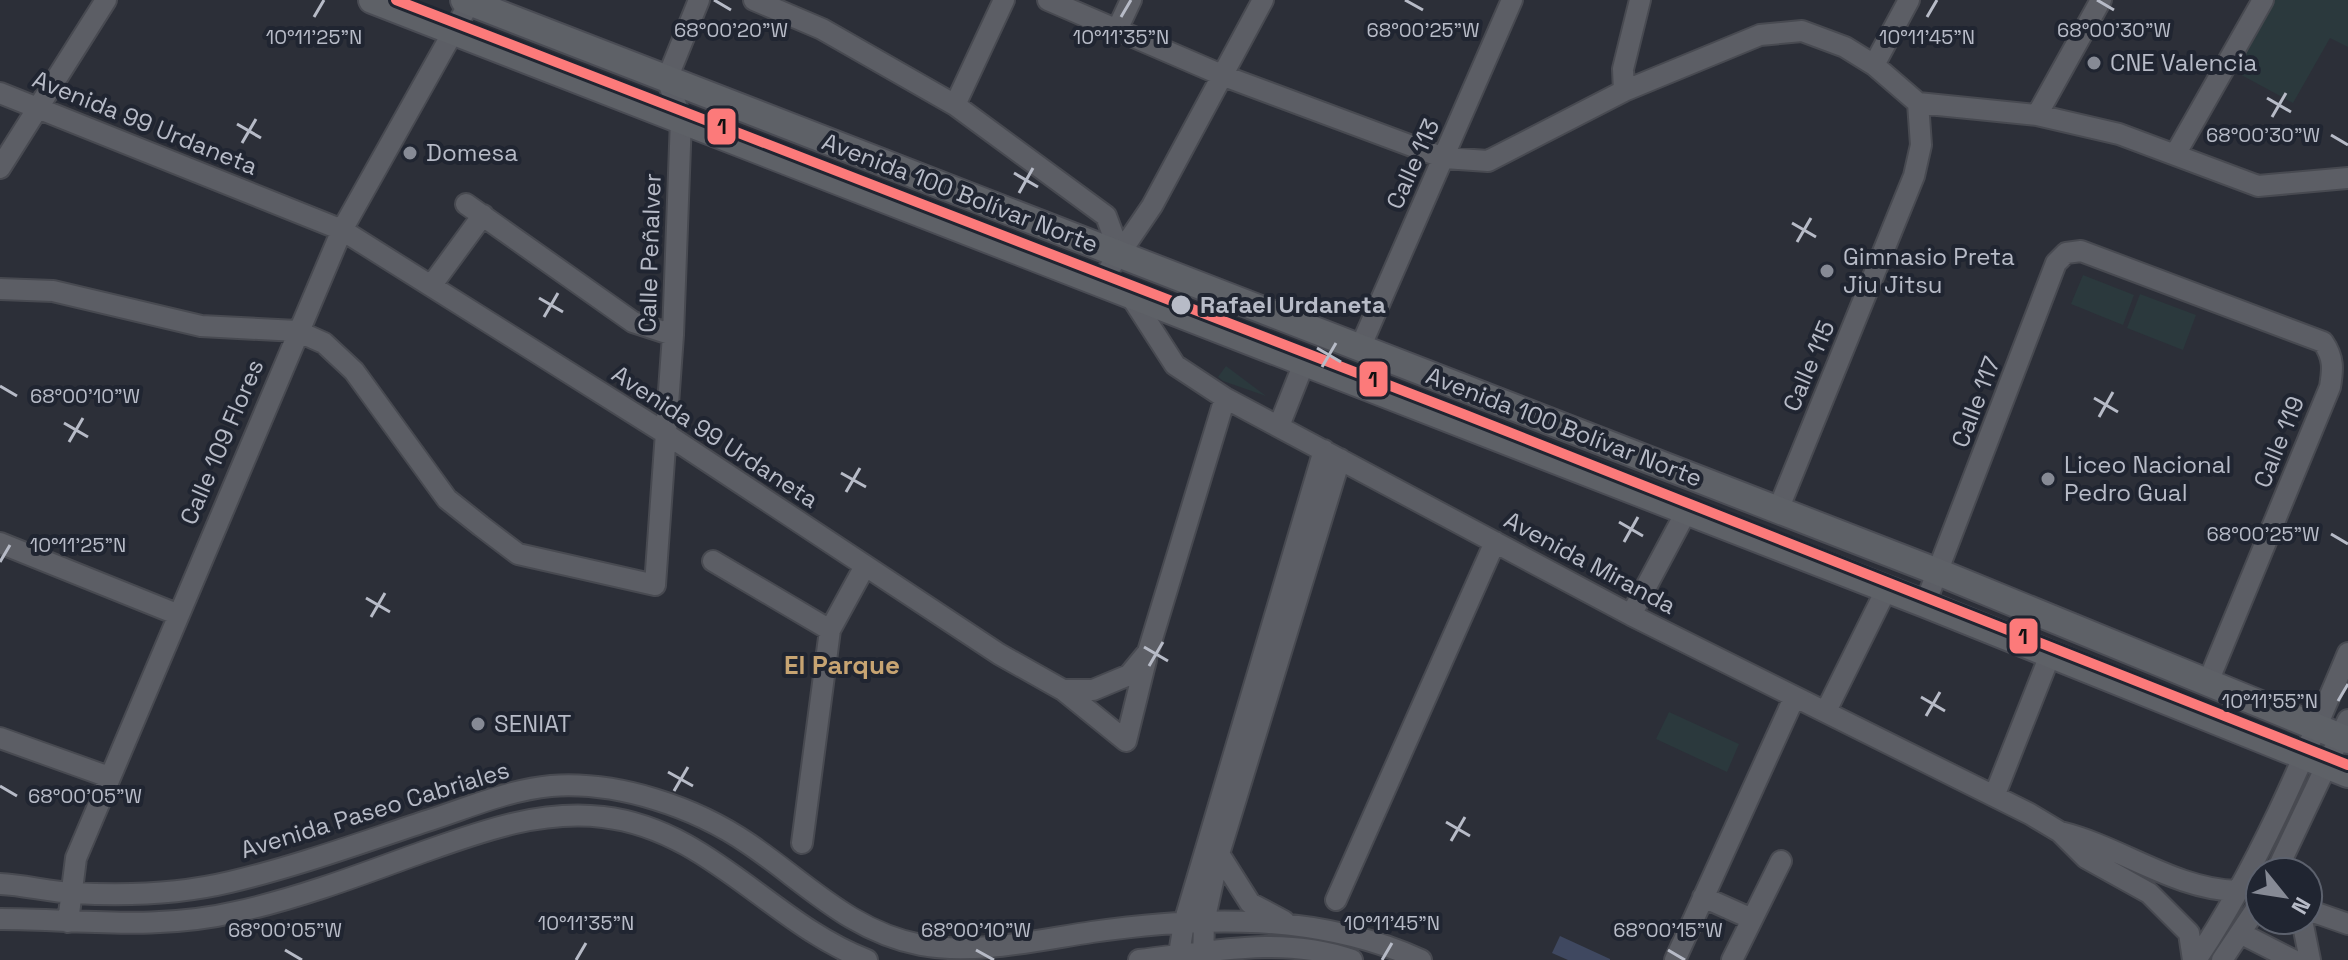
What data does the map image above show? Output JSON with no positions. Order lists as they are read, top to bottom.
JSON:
{
  "streets": {
    "main road": ["Avenida 100 Bolívar Norte"],
    "street": [
      "Avenida 99 Urdaneta",
      "Calle 113",
      "Calle Peñalver",
      "Calle 115",
      "Calle 117",
      "Calle 109 Flores",
      "Calle 119",
      "Avenida Miranda",
      "Avenida Paseo Cabriales"
    ]
  },
  "crossings": [
    ["Avenida 99 Urdaneta", "Calle Peñalver"],
    ["Avenida 99 Urdaneta", "Calle 109 Flores"],
    ["Calle 113", "Avenida 100 Bolívar Norte"],
    ["Avenida 100 Bolívar Norte", "Calle Peñalver"],
    ["Avenida 100 Bolívar Norte", "Calle 115"],
    ["Avenida 100 Bolívar Norte", "Calle 117"],
    ["Avenida 100 Bolívar Norte", "Calle 109 Flores"],
    ["Avenida 100 Bolívar Norte", "Calle 119"],
    ["Avenida 100 Bolívar Norte", "Avenida Miranda"],
    ["Calle Peñalver", "Calle 109 Flores"],
    ["Calle 117", "Calle 119"],
    ["Calle 109 Flores", "Avenida Paseo Cabriales"]
  ],
  "districts": ["El Parque"],
  "places": [
    "CNE Valencia",
    "Domesa",
    "Gimnasio Preta Jiu Jitsu",
    "Rafael Urdaneta",
    "Liceo Nacional Pedro Gual",
    "SENIAT"
  ],
  "lines": ["transit line 1"],
  "north": "bottom right",
  "coordinates": [
    "68°00'25\"W",
    "68°00'30\"W",
    "68°00'20\"W",
    "10°11'25\"N",
    "10°11'35\"N",
    "10°11'45\"N",
    "68°00'10\"W",
    "10°11'55\"N",
    "68°00'05\"W",
    "68°00'15\"W"
  ]
}
